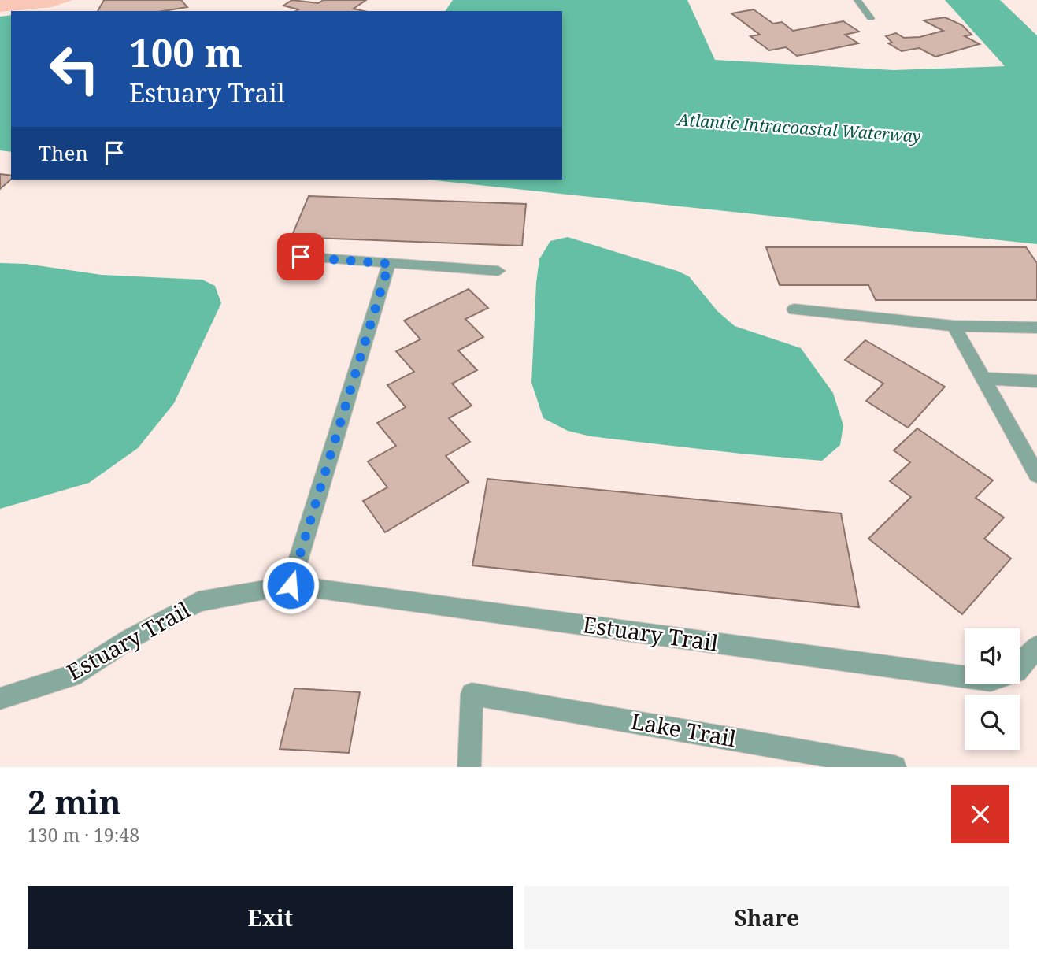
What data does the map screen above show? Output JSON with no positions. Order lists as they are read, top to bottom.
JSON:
{
  "streets": {
    "street": ["Estuary Trail", "Lake Trail"]
  },
  "water": ["Atlantic Intracoastal Waterway"],
  "page": {
    "turn": ["100 m", "Estuary Trail"],
    "then": "Then",
    "heading": ["2 min", "130 m · 19:48"],
    "buttons": ["Exit", "Share"]
  }
}
